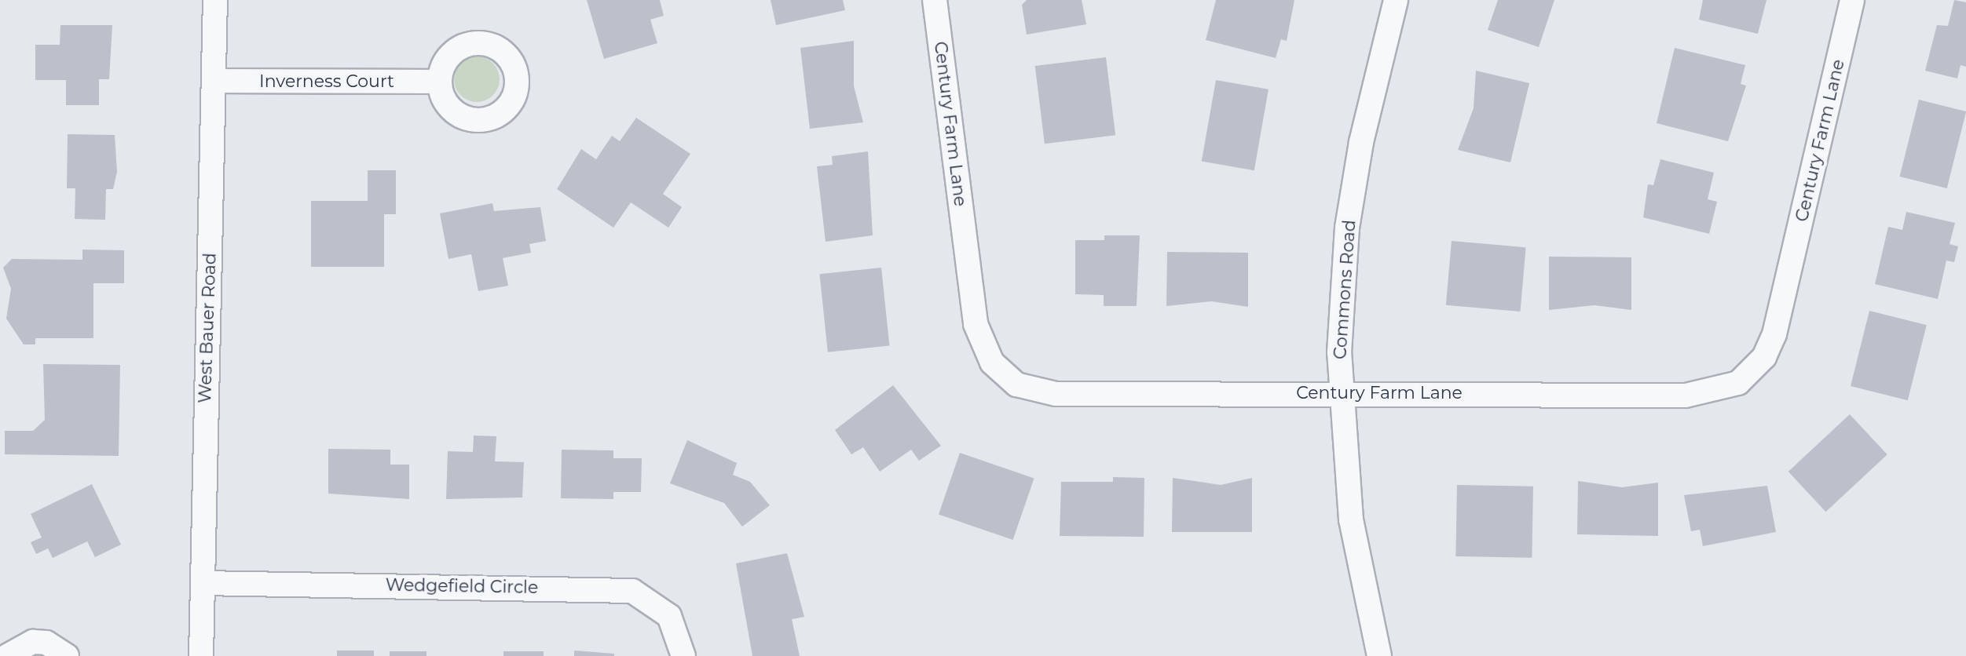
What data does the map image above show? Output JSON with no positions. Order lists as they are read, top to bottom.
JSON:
{
  "streets": {
    "street": [
      "Inverness Court",
      "Century Farm Lane",
      "Commons Road",
      "West Bauer Road",
      "Wedgefield Circle"
    ]
  },
  "crossings": [
    ["Inverness Court", "West Bauer Road"],
    ["Century Farm Lane", "Commons Road"],
    ["West Bauer Road", "Wedgefield Circle"]
  ]
}
